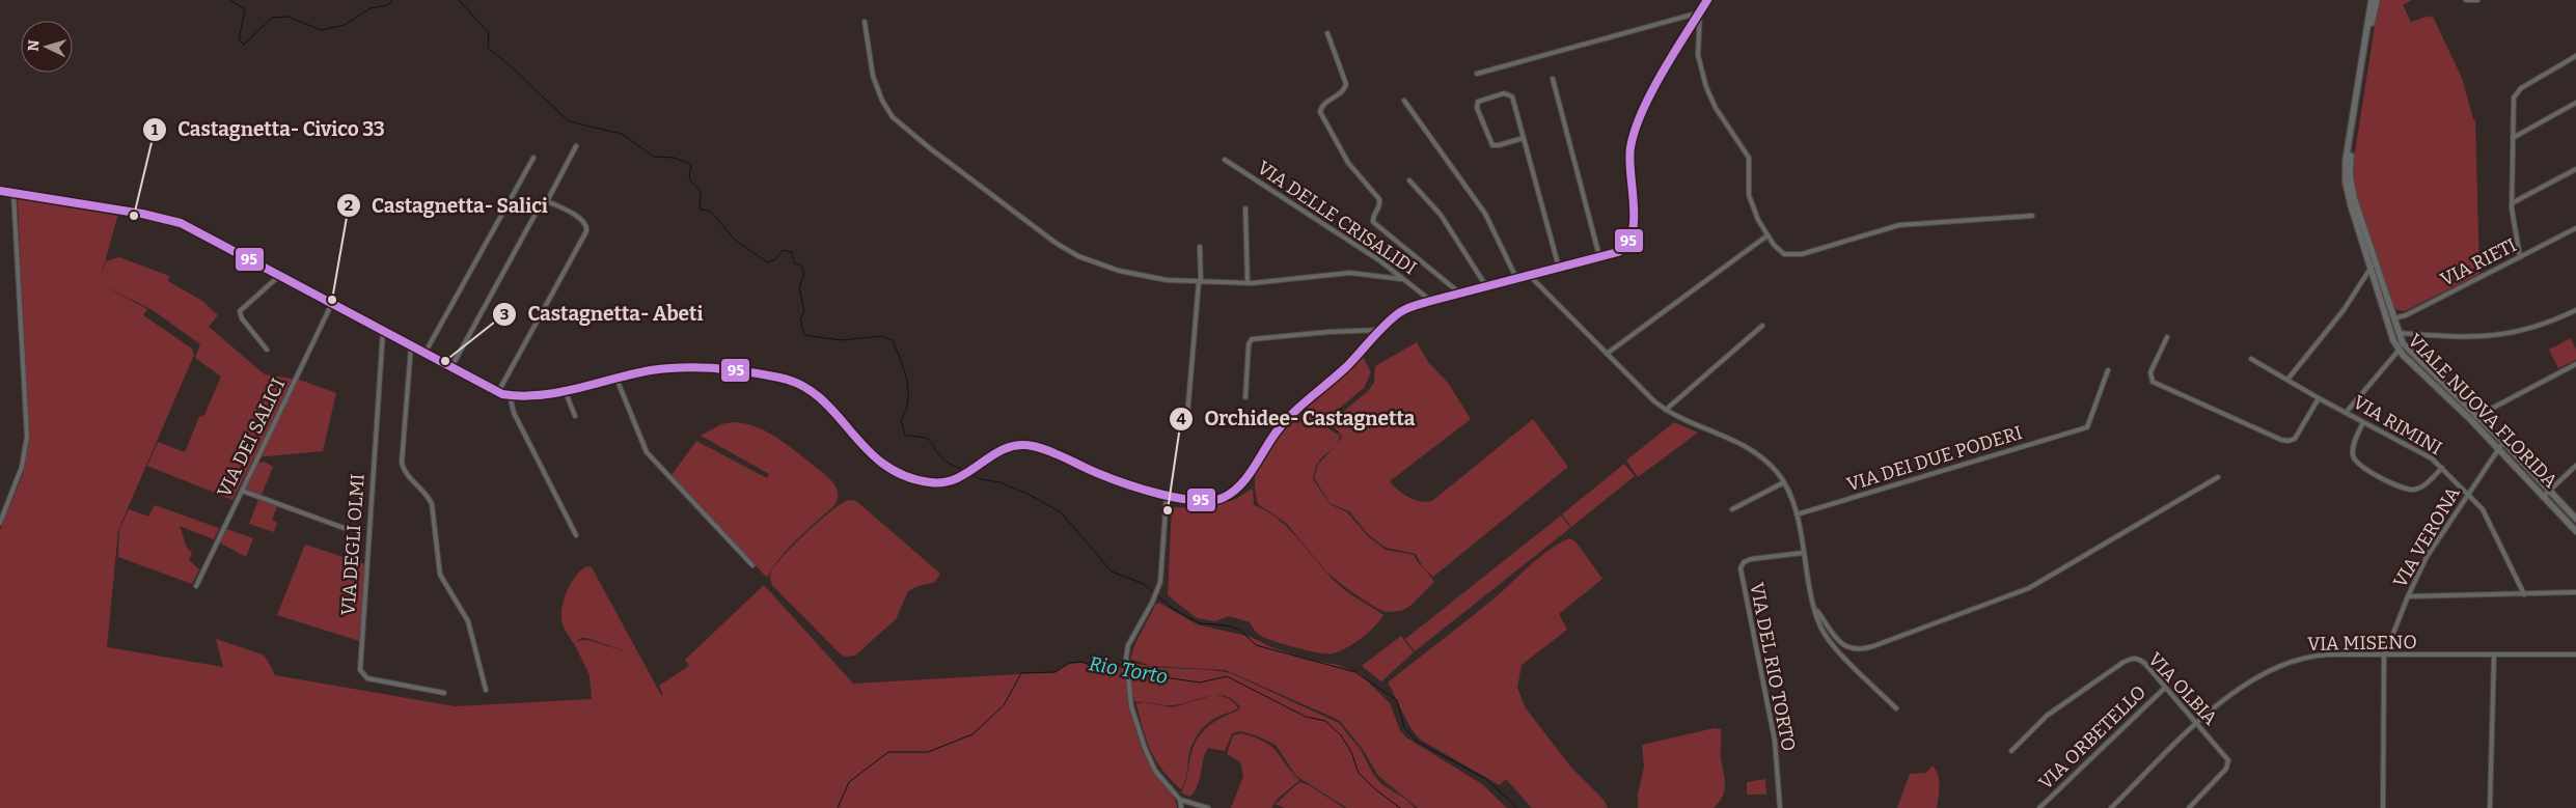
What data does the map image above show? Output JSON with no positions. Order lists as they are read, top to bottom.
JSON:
{
  "streets": {
    "street": [
      "VIA DELLE CRISALIDI",
      "VIA RIETI",
      "VIALE NUOVA FLORIDA",
      "VIA RIMINI",
      "VIA DEI SALICI",
      "VIA DEI DUE PODERI",
      "VIA VERONA",
      "VIA DEGLI OLMI",
      "VIA MISENO",
      "VIA DEL RIO TORTO",
      "VIA OLBIA",
      "VIA ORBETELLO"
    ]
  },
  "crossings": [
    ["VIA RIETI", "VIALE NUOVA FLORIDA"],
    ["VIALE NUOVA FLORIDA", "VIA VERONA"],
    ["VIA RIMINI", "VIA VERONA"],
    ["VIA VERONA", "VIA MISENO"],
    ["VIA MISENO", "VIA OLBIA"],
    ["VIA OLBIA", "VIA ORBETELLO"]
  ],
  "water": ["Rio Torto"],
  "places": [
    "Castagnetta- Civico 33",
    "Castagnetta- Salici",
    "Castagnetta- Abeti",
    "Orchidee- Castagnetta"
  ],
  "lines": ["transit line 95"],
  "north": "left"
}
